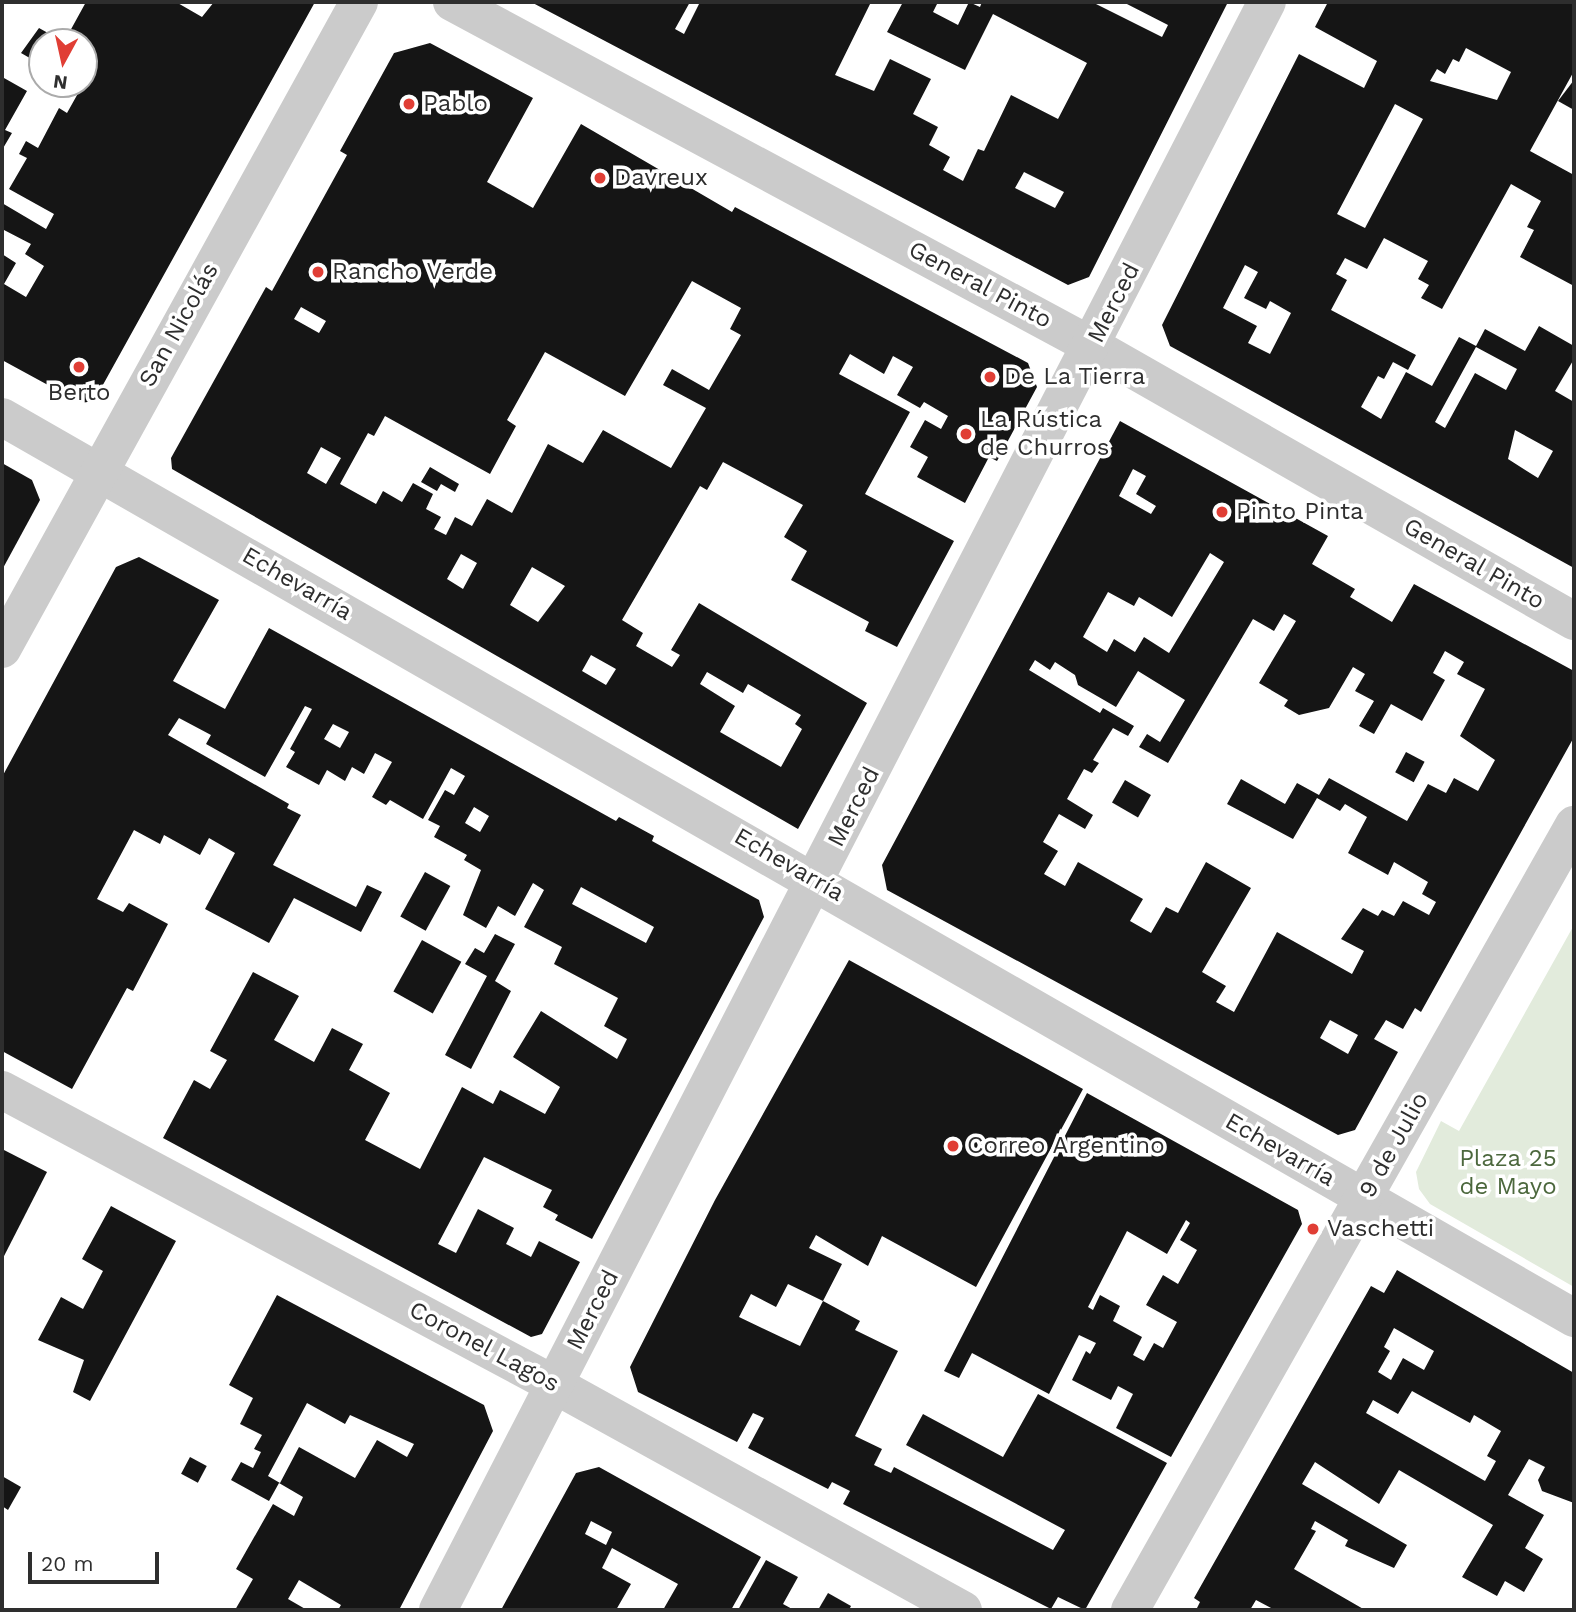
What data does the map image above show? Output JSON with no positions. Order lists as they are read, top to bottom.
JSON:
{
  "streets": {
    "street": [
      "General Pinto",
      "Merced",
      "San Nicolás",
      "Echevarría",
      "9 de Julio",
      "Coronel Lagos"
    ]
  },
  "crossings": [
    ["General Pinto", "Merced"],
    ["Merced", "Echevarría"],
    ["Merced", "Coronel Lagos"],
    ["San Nicolás", "Echevarría"],
    ["Echevarría", "9 de Julio"]
  ],
  "parks": ["Plaza 25 de Mayo"],
  "places": [
    "Pablo",
    "Davreux",
    "Rancho Verde",
    "Berto",
    "De La Tierra",
    "La Rústica de Churros",
    "Pinto Pinta",
    "Correo Argentino",
    "Vaschetti"
  ],
  "scale_bar": "20 m",
  "north": "bottom"
}
